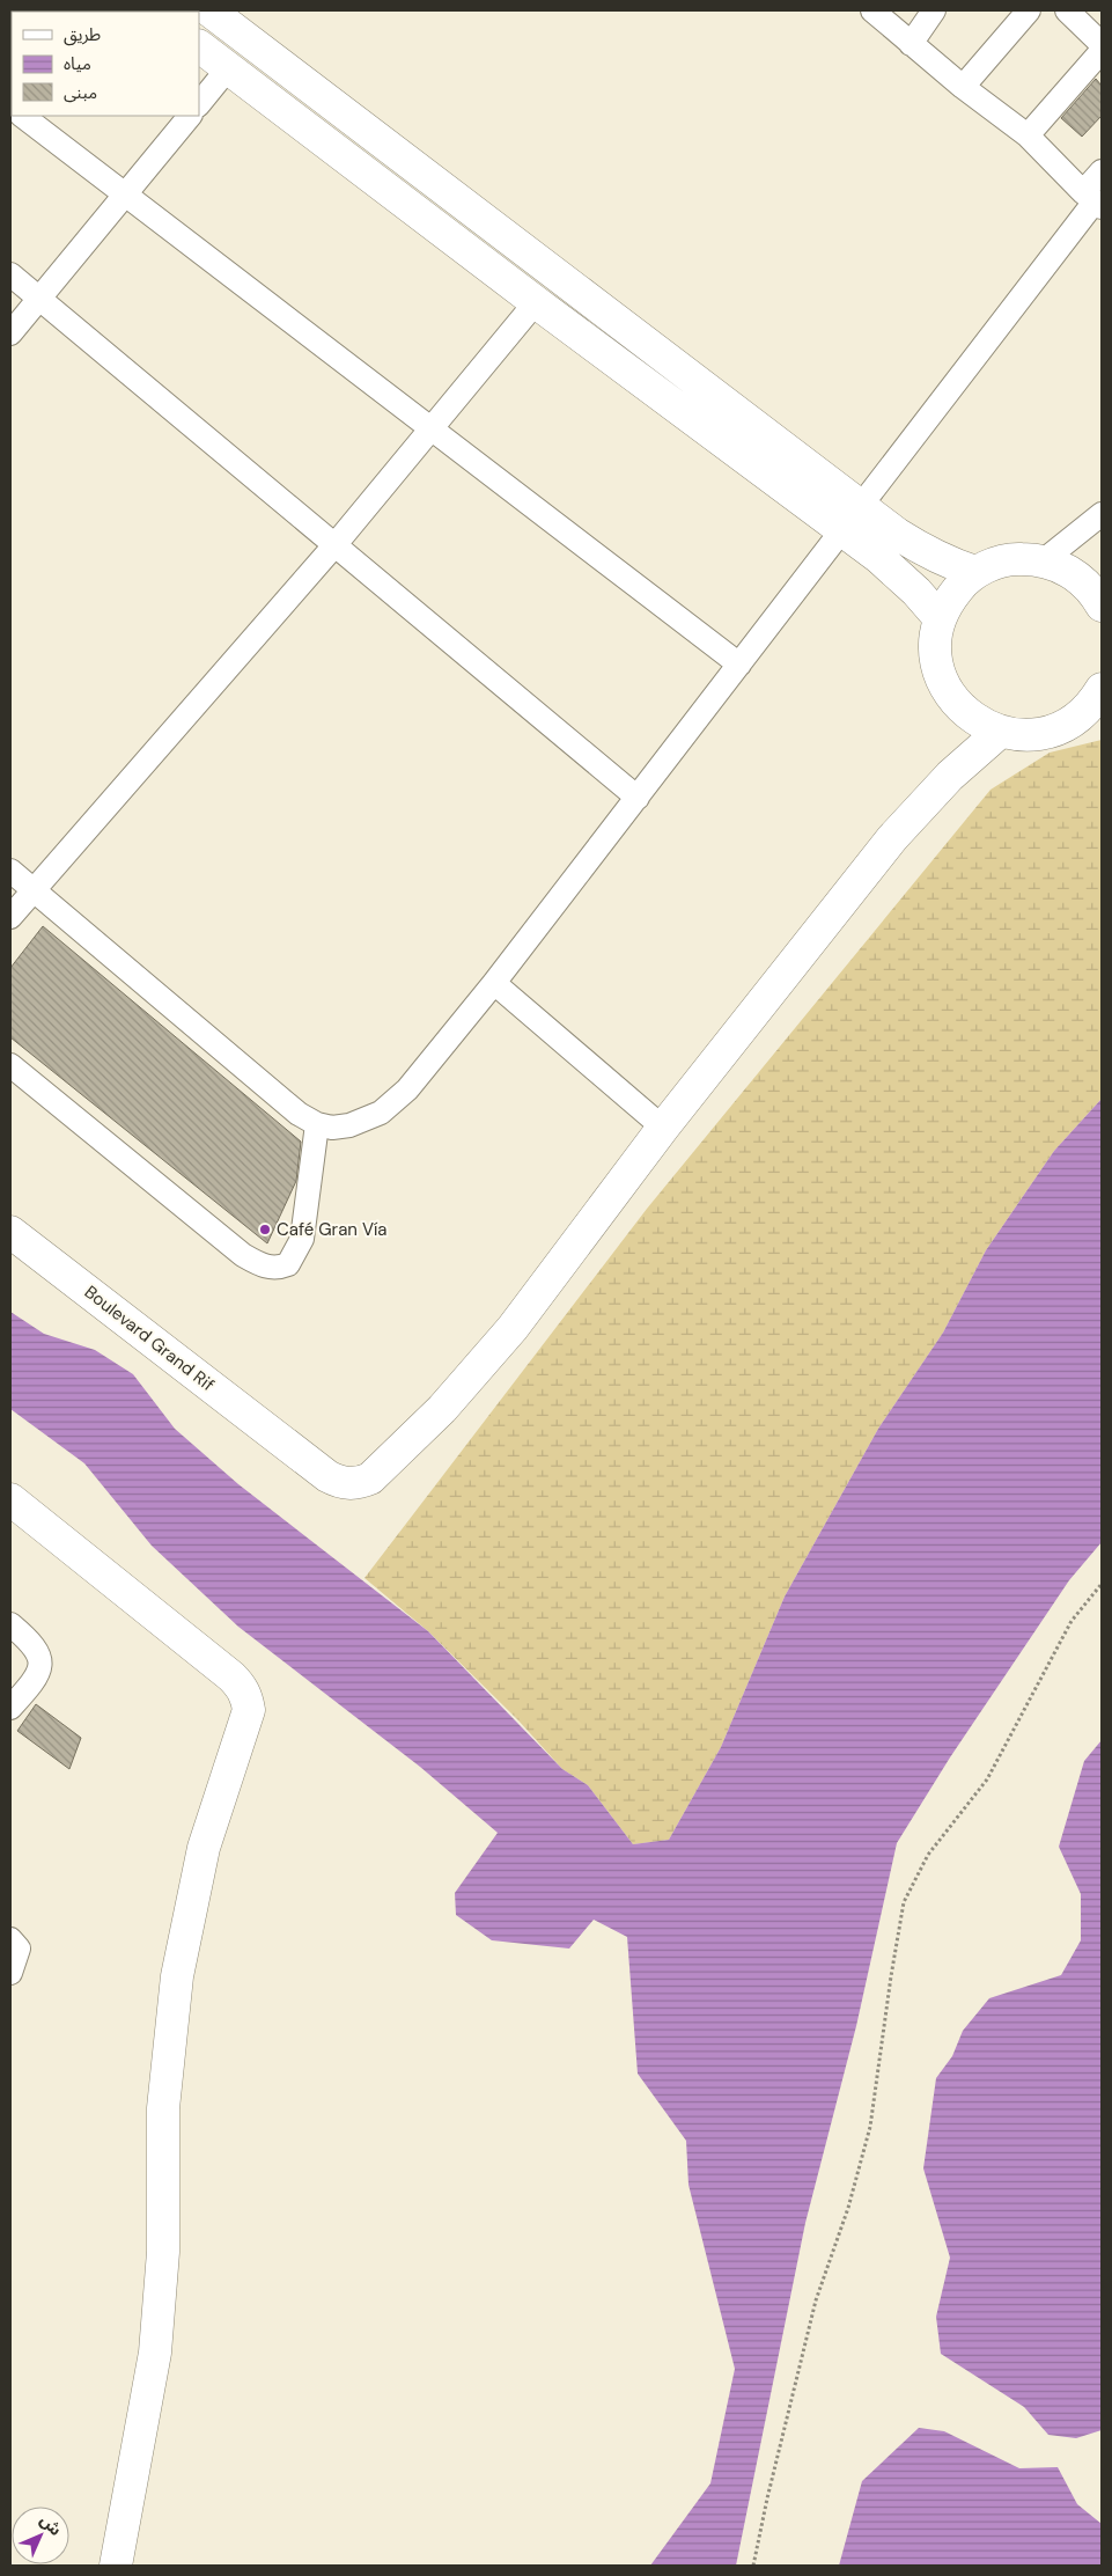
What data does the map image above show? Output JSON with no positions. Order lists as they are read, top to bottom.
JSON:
{
  "streets": {
    "main road": ["Boulevard Grand Rif"]
  },
  "places": ["Café Gran Vía"],
  "legend": ["طريق", "مياه", "مبنى"],
  "north": "top right"
}
